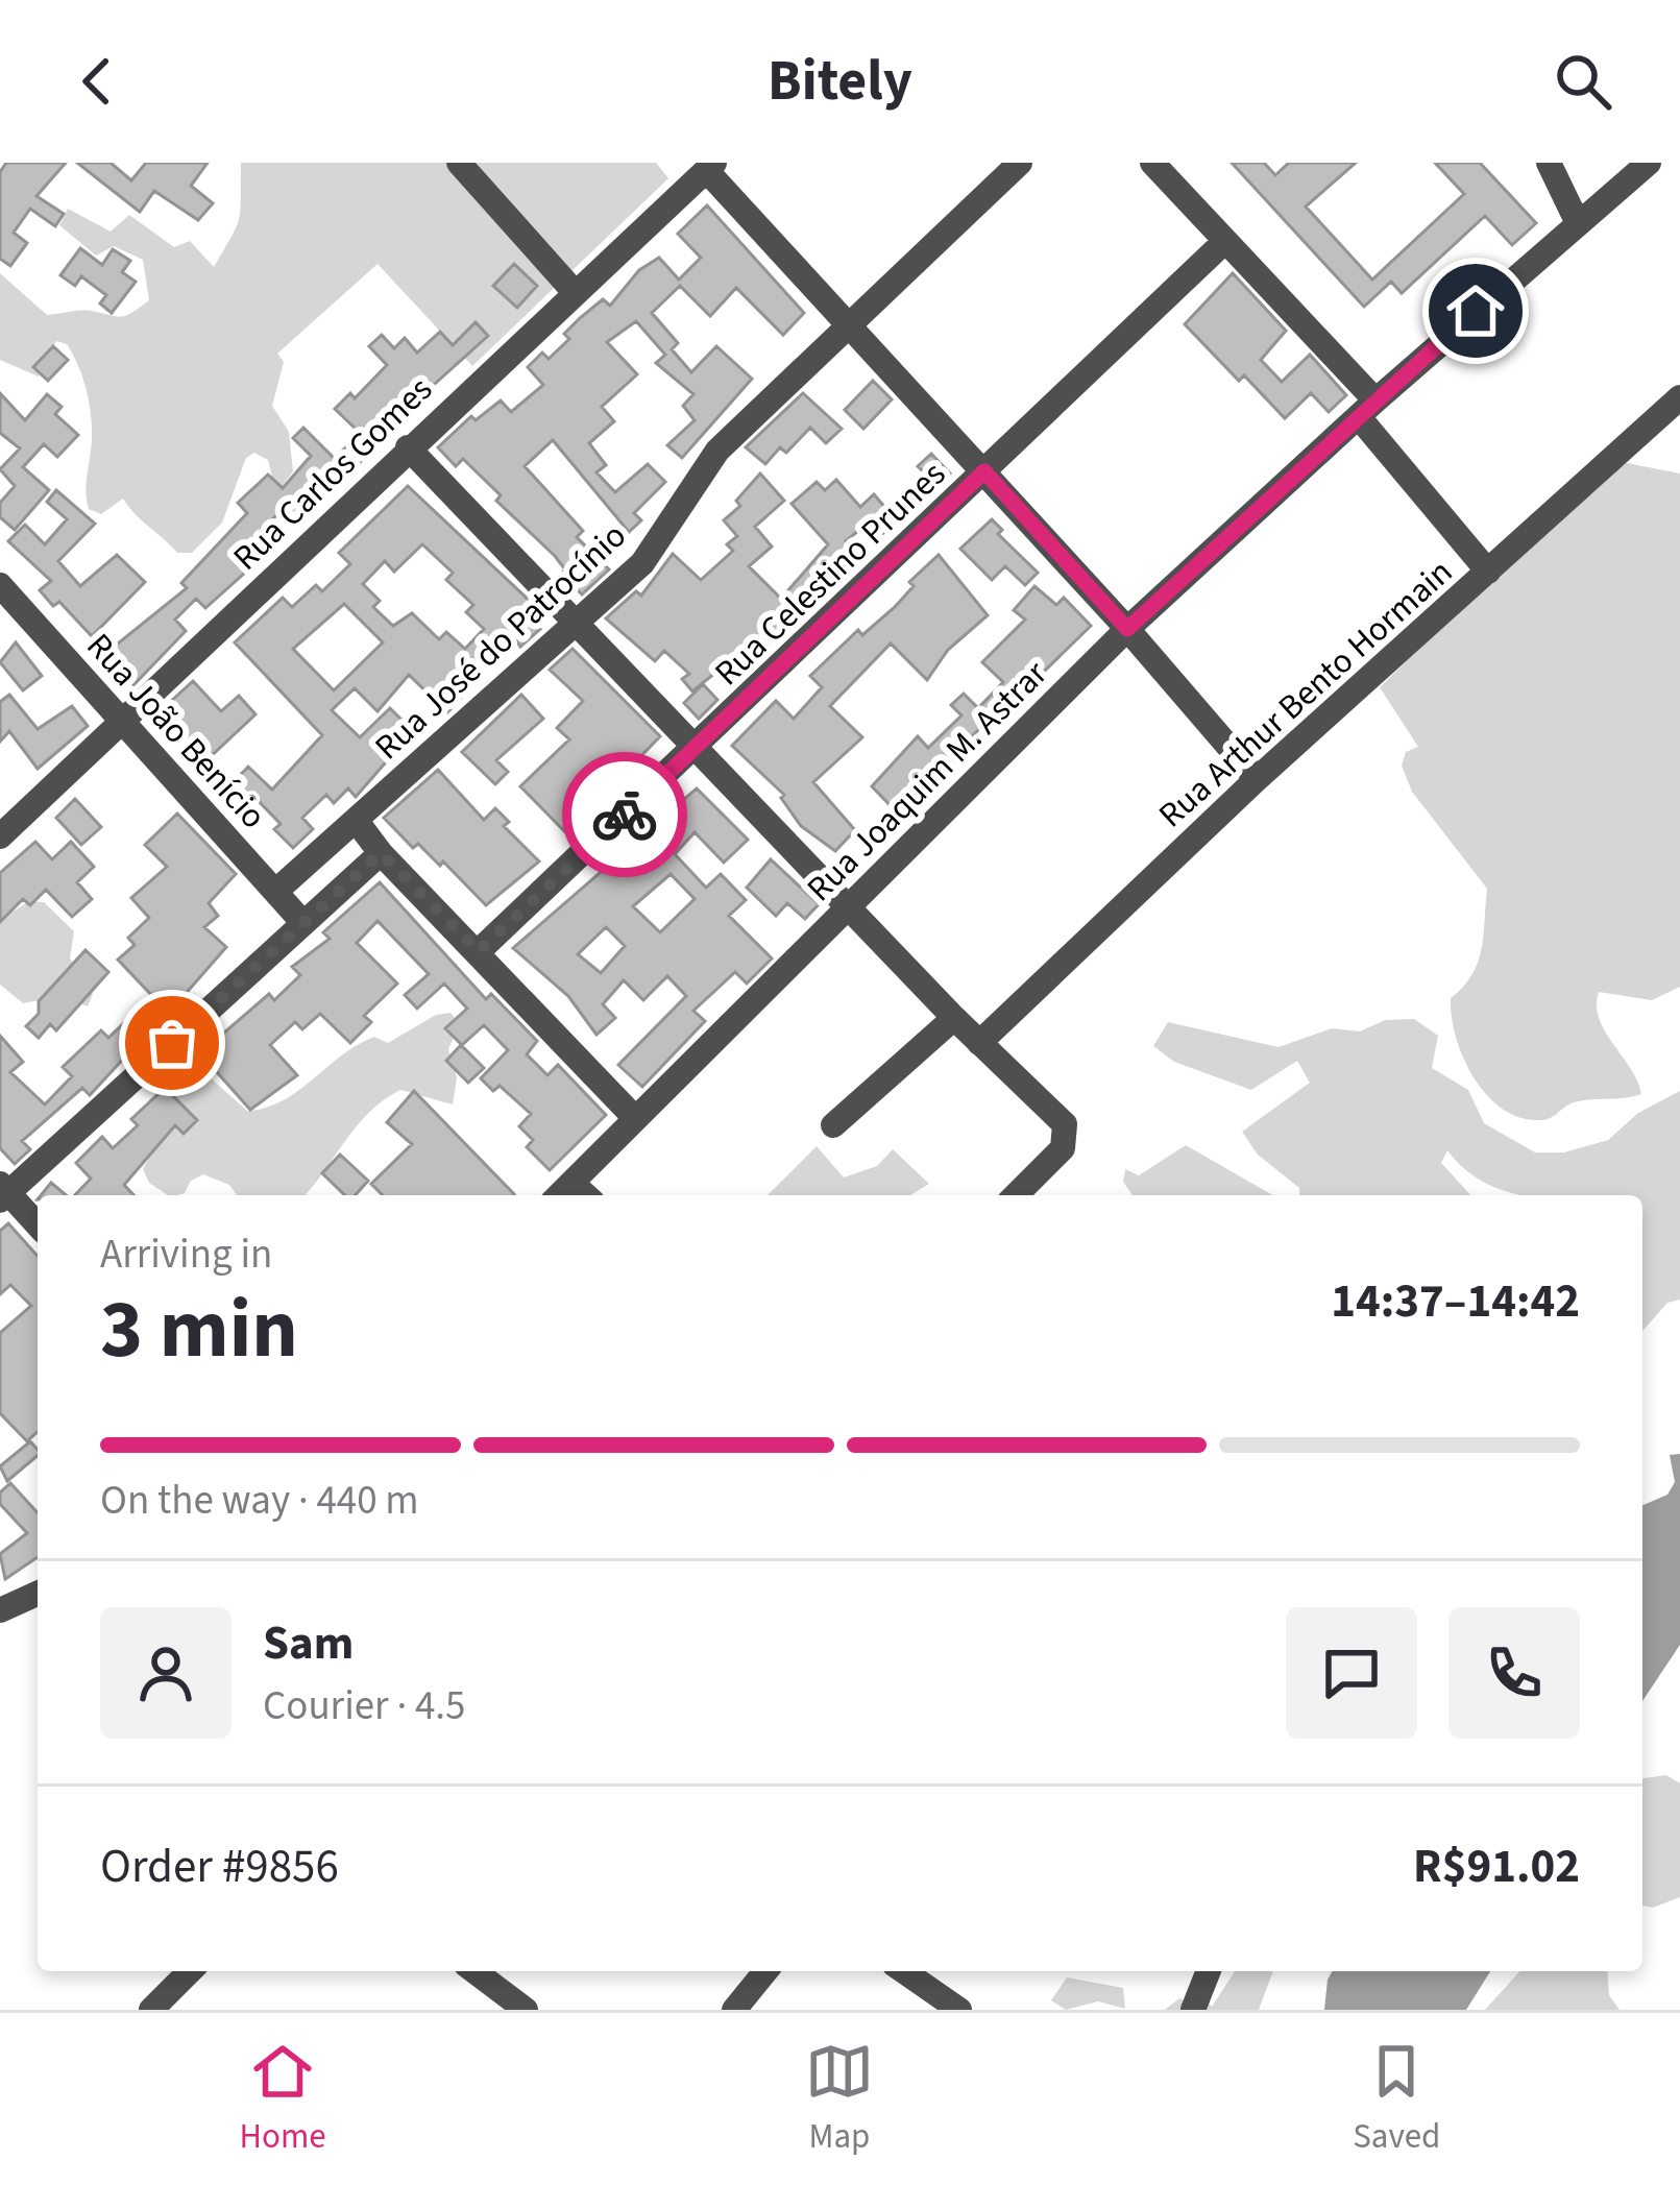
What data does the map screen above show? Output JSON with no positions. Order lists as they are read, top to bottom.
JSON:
{
  "streets": {
    "street": [
      "Rua Carlos Gomes",
      "Rua Celestino Prunes",
      "Rua José do Patrocínio",
      "Rua Arthur Bento Hormain",
      "Rua João Benício",
      "Rua Joaquim M. Astrar"
    ]
  },
  "crossings": [
    ["Rua Carlos Gomes", "Rua João Benício"],
    ["Rua José do Patrocínio", "Rua João Benício"]
  ],
  "page": {
    "header": "Bitely",
    "heading": ["3 min", "Arriving in", "14:37–14:42"],
    "panel": [
      "Sam",
      "Courier · 4.5",
      "Order #9856",
      "R$91.02"
    ],
    "bar": "On the way · 440 m",
    "tabs": ["Home", "Map", "Saved"]
  }
}
